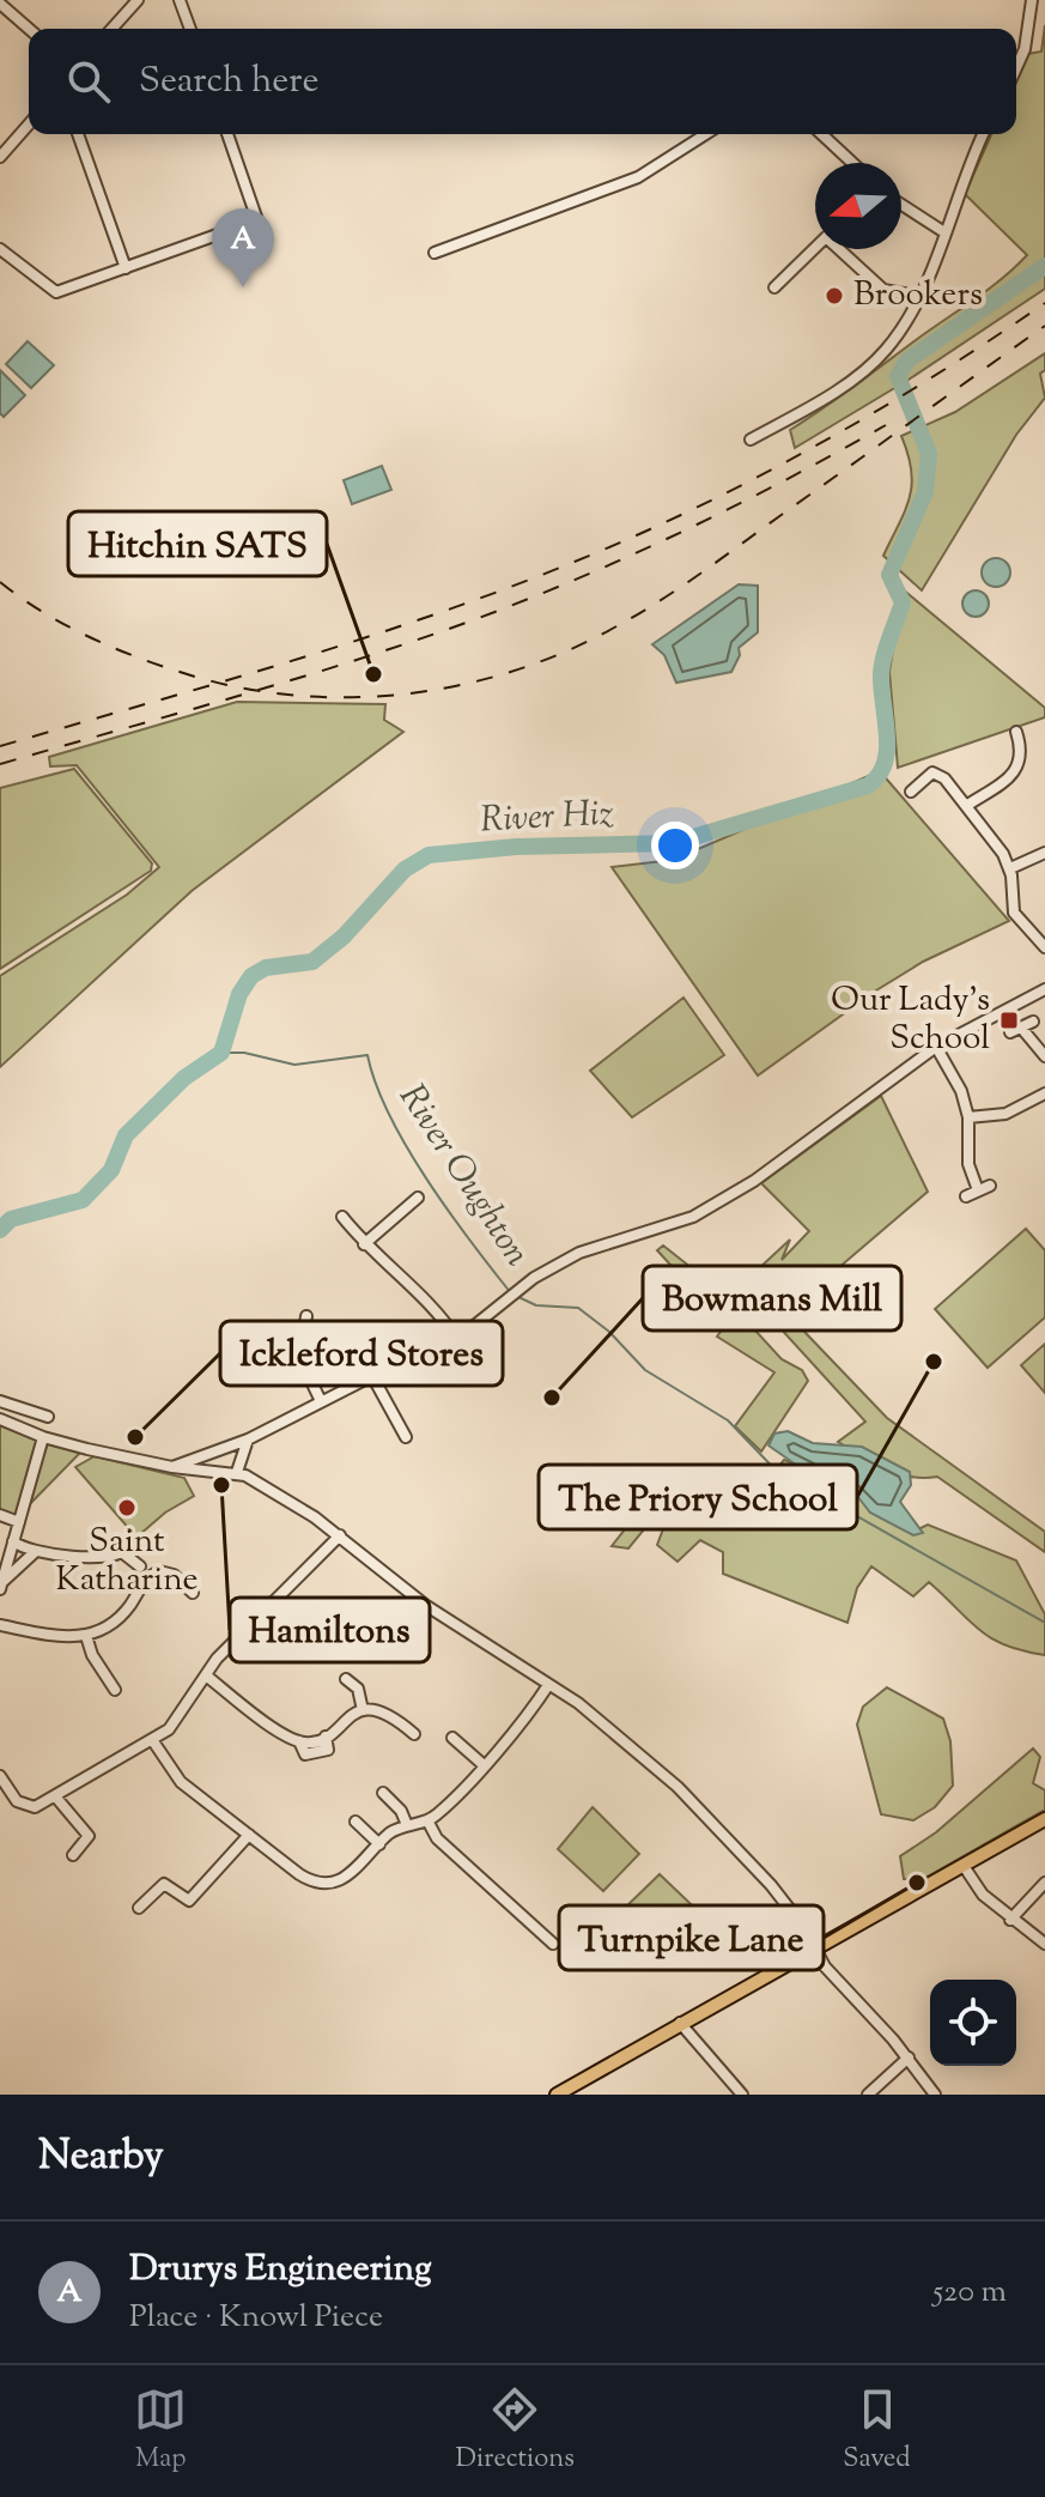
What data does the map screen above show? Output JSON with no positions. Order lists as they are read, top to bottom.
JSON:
{
  "water": ["River Hiz", "River Oughton"],
  "places": {
    "other": [
      "Brookers",
      "Hitchin SATS",
      "The Priory School",
      "Bowmans Mill",
      "Ickleford Stores",
      "Hamiltons",
      "Saint Katharine",
      "Turnpike Lane"
    ],
    "transit": ["Our Lady's School"]
  },
  "north": "left",
  "page": {
    "search": "Search here",
    "pins": "A",
    "heading": "Nearby",
    "list": [
      {
        "mark": "A",
        "name": "Drurys Engineering",
        "note": "Place · Knowl Piece",
        "value": "520 m"
      }
    ],
    "nav": ["Map", "Directions", "Saved"]
  }
}
